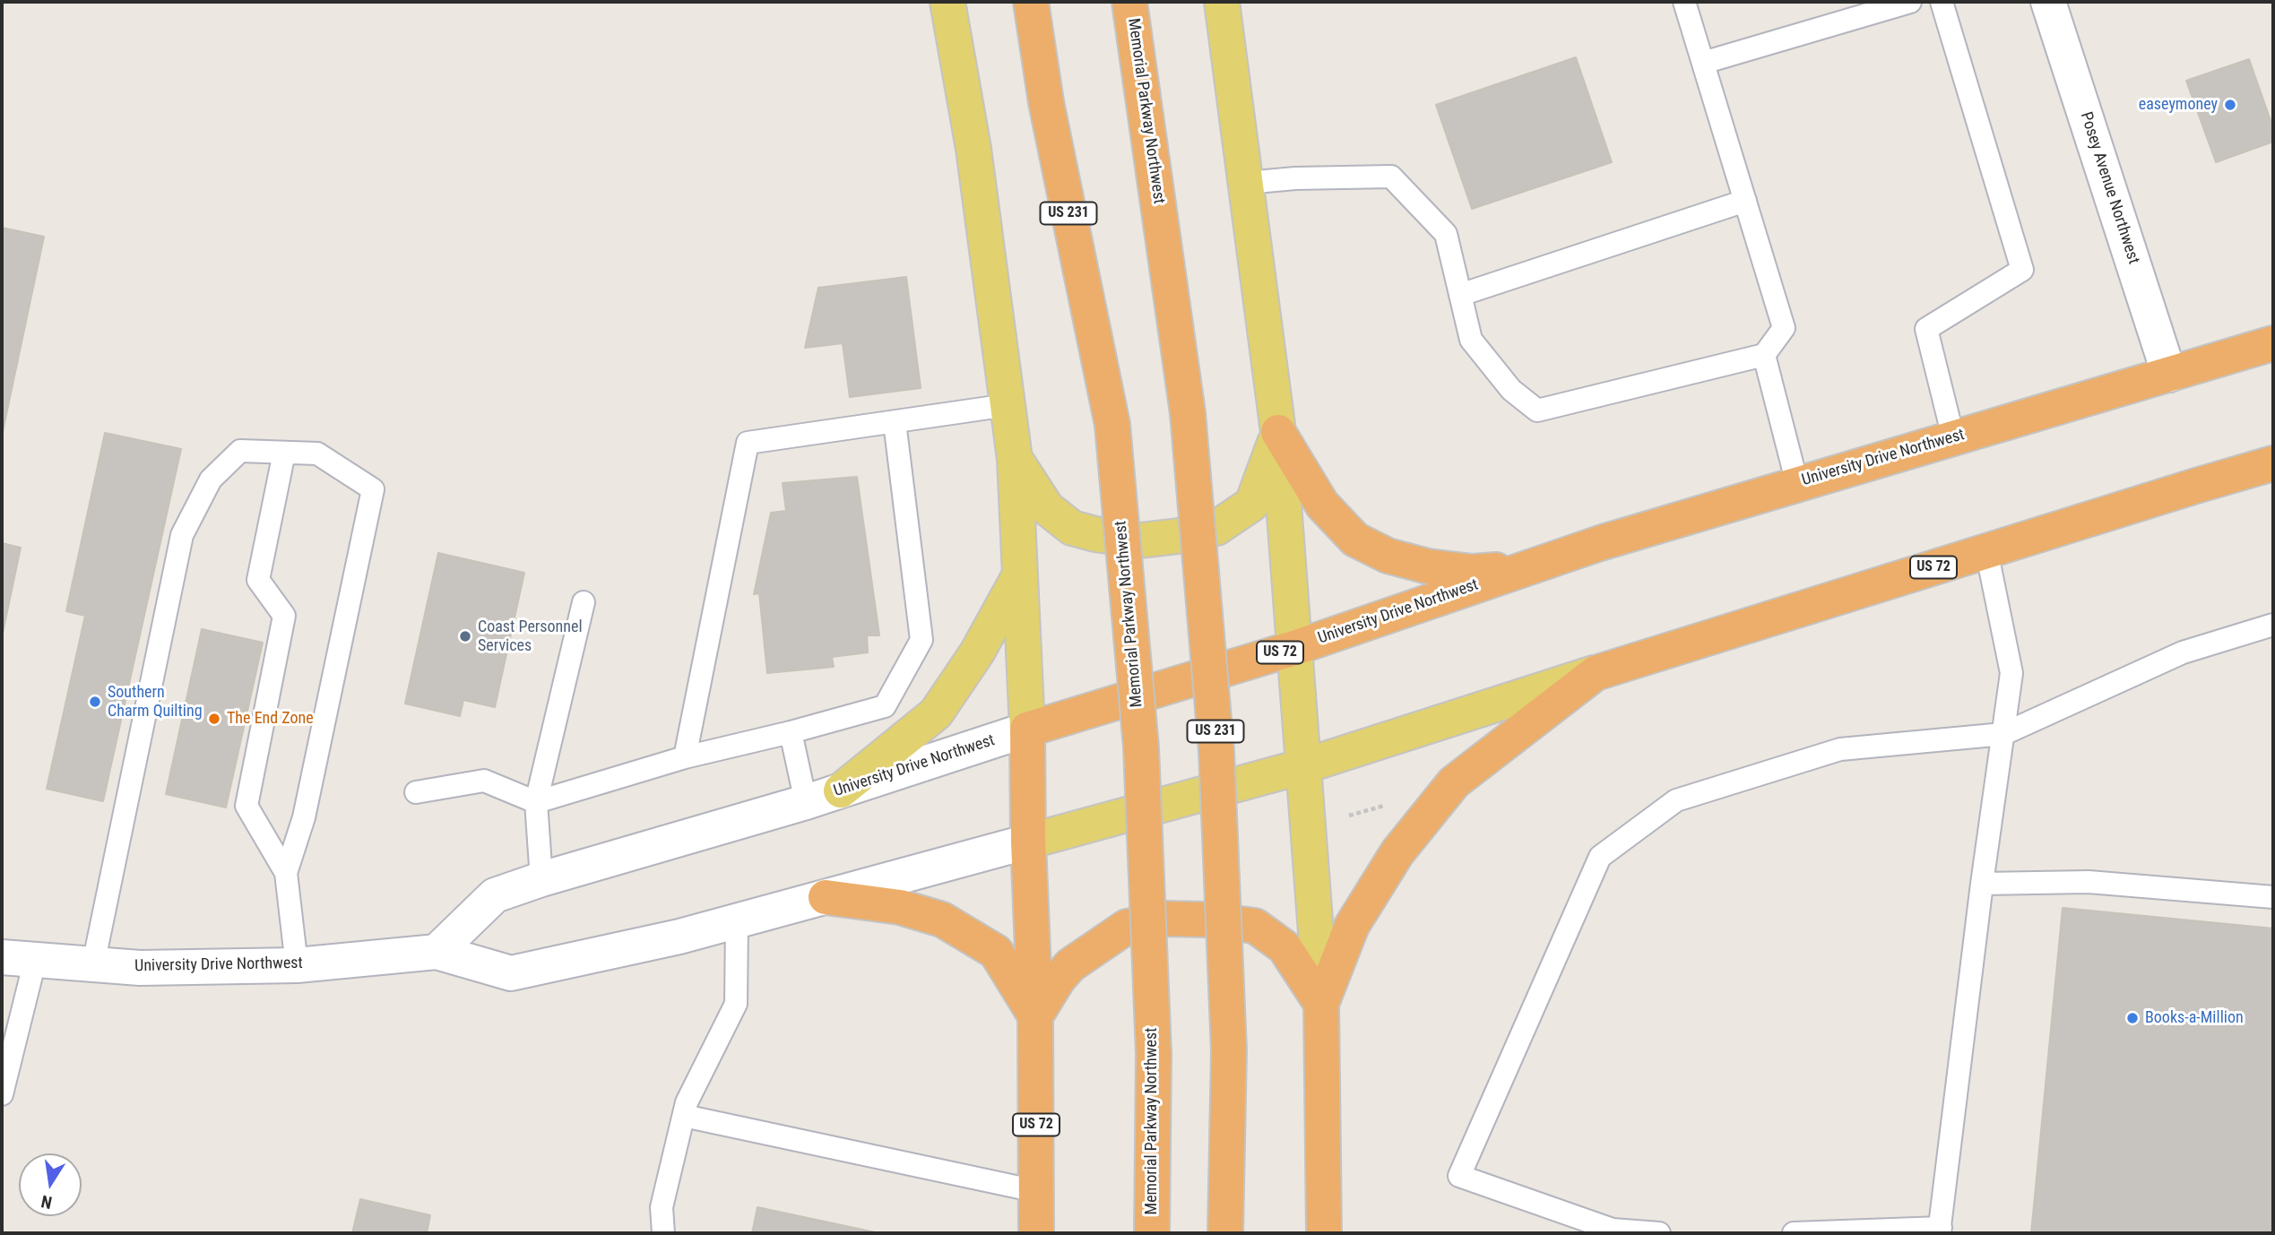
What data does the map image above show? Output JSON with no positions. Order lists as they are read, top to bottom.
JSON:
{
  "streets": {
    "highway": [
      "Memorial Parkway Northwest",
      "US 231",
      "University Drive Northwest",
      "US 72"
    ],
    "main road": ["Posey Avenue Northwest"]
  },
  "crossings": [
    ["Posey Avenue Northwest", "University Drive Northwest"],
    ["University Drive Northwest", "US 72"]
  ],
  "places": [
    "easeymoney",
    "Coast Personnel Services",
    "Southern Charm Quilting",
    "The End Zone",
    "Books-a-Million"
  ],
  "north": "bottom"
}
